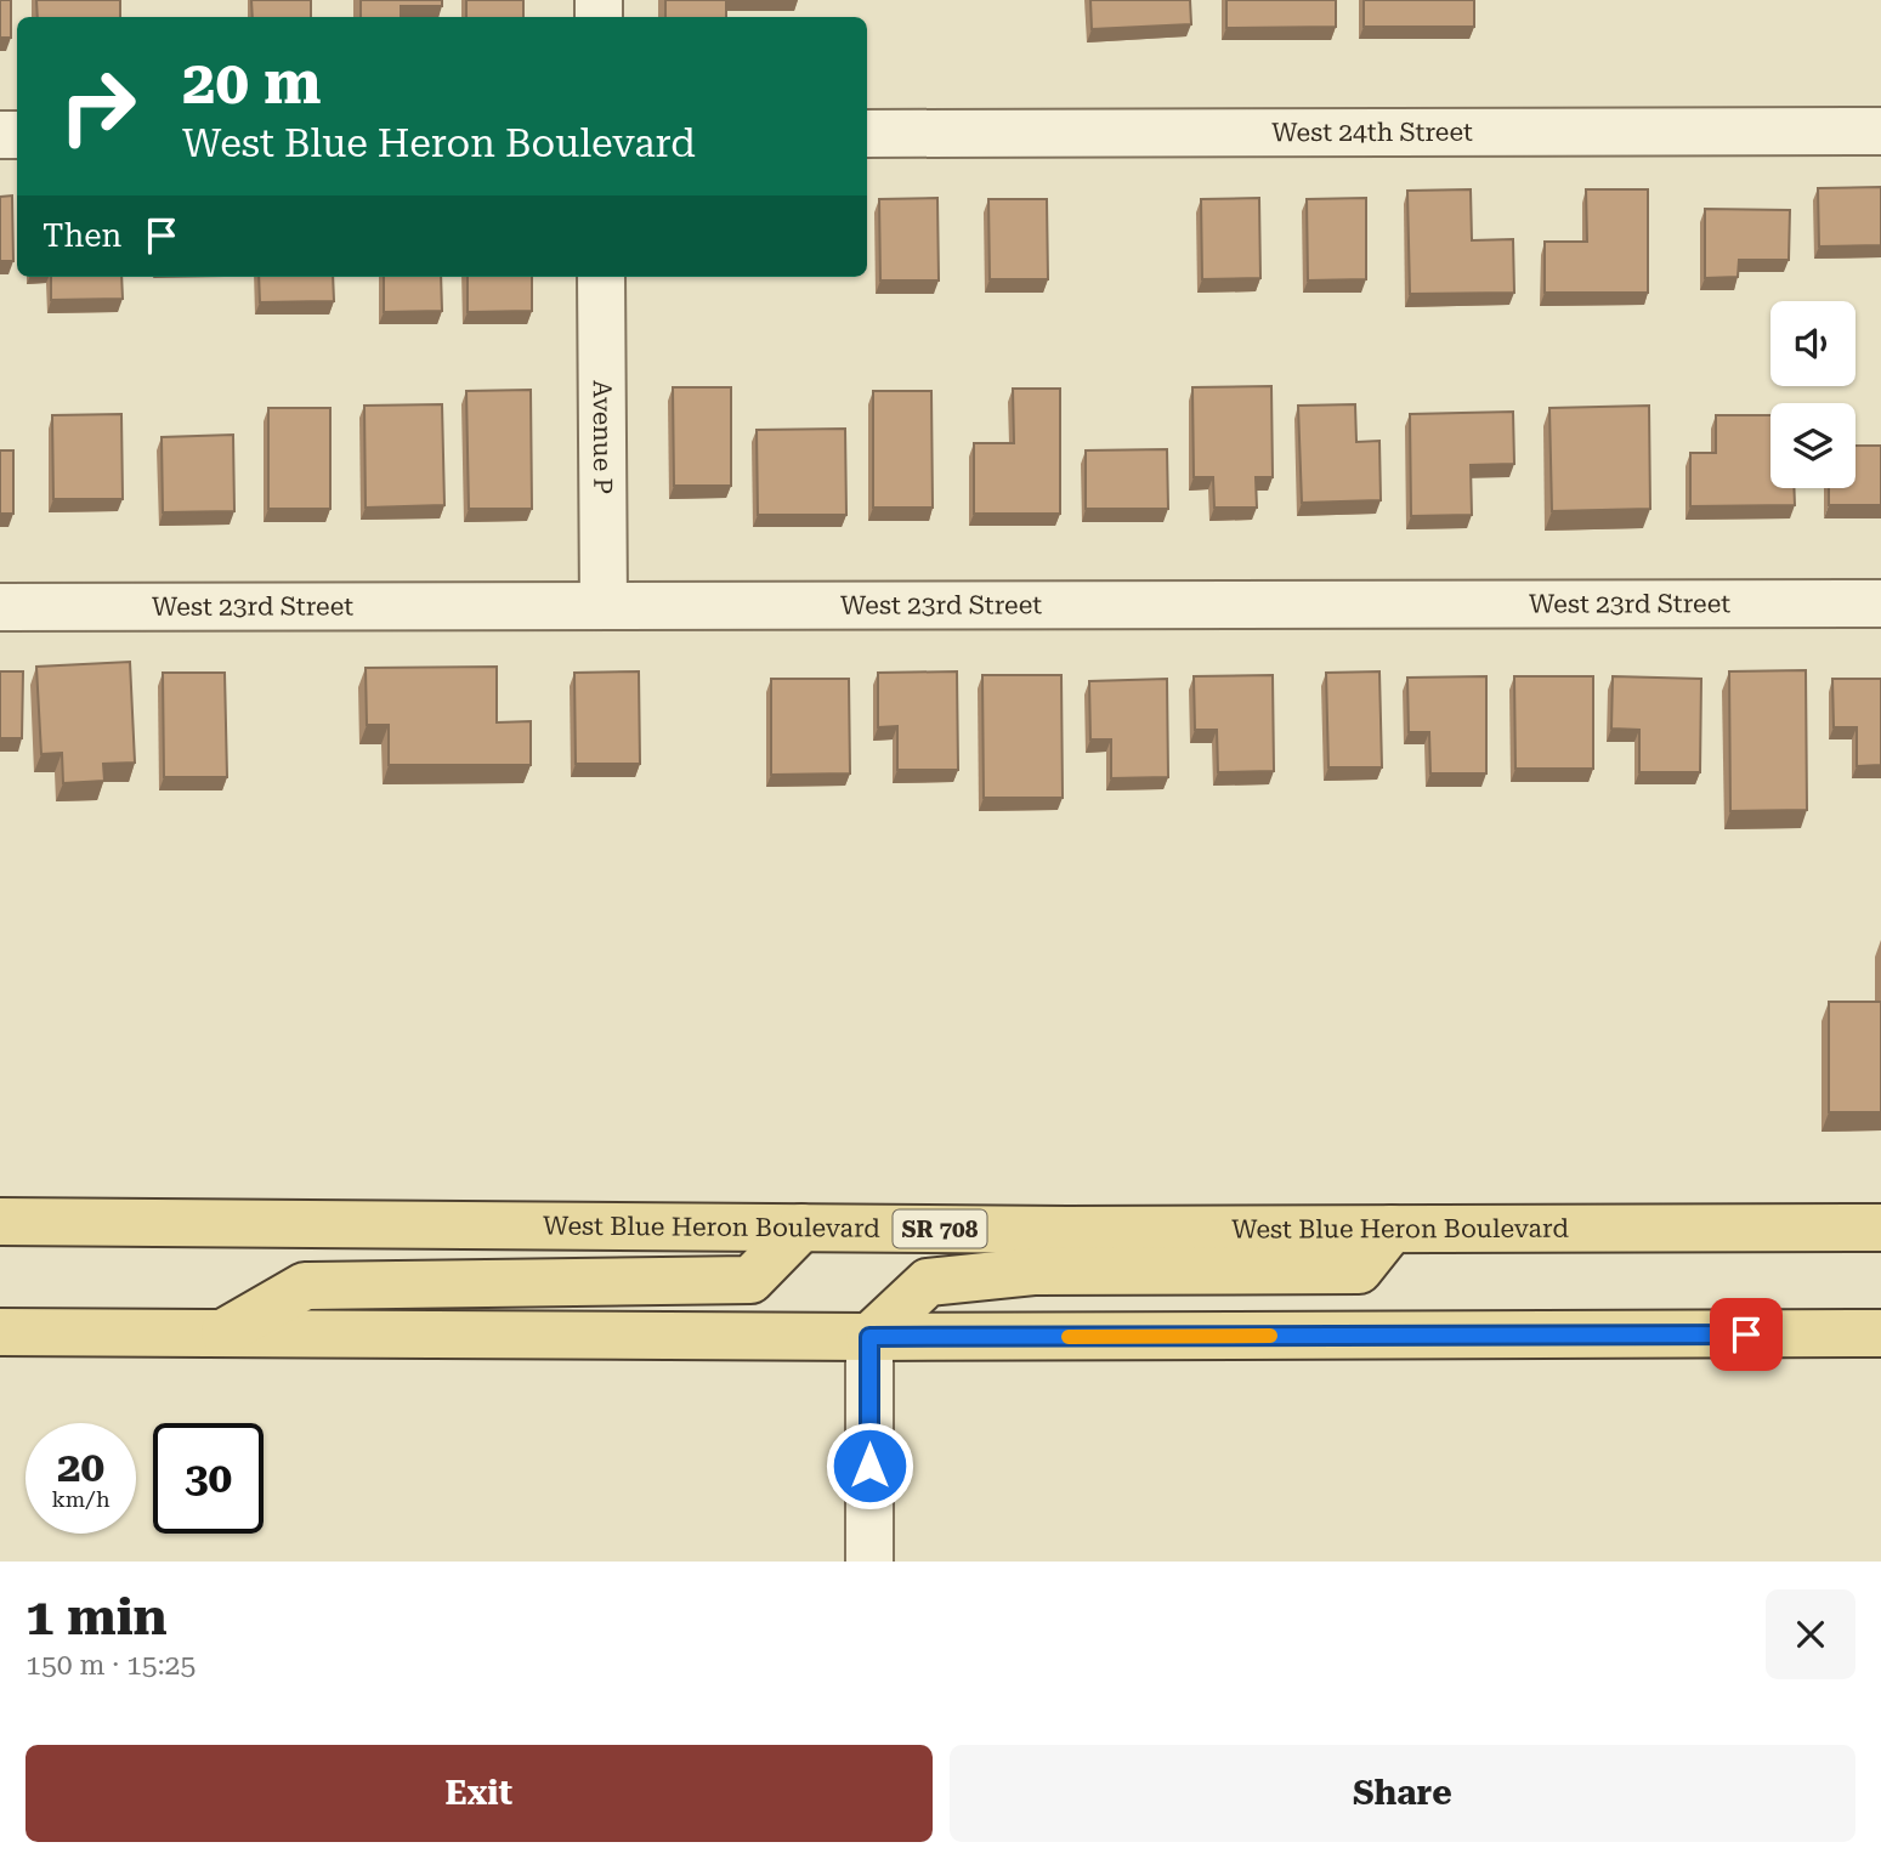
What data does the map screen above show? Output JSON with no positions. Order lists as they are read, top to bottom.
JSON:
{
  "streets": {
    "main road": ["West Blue Heron Boulevard", "SR 708"],
    "street": ["West 24th Street", "Avenue P", "West 23rd Street"]
  },
  "crossings": [
    ["Avenue P", "West 23rd Street"]
  ],
  "page": {
    "turn": ["20 m", "West Blue Heron Boulevard"],
    "then": "Then",
    "speed": "20 km/h",
    "limit": "30",
    "heading": ["1 min", "150 m · 15:25"],
    "buttons": ["Exit", "Share"]
  }
}
